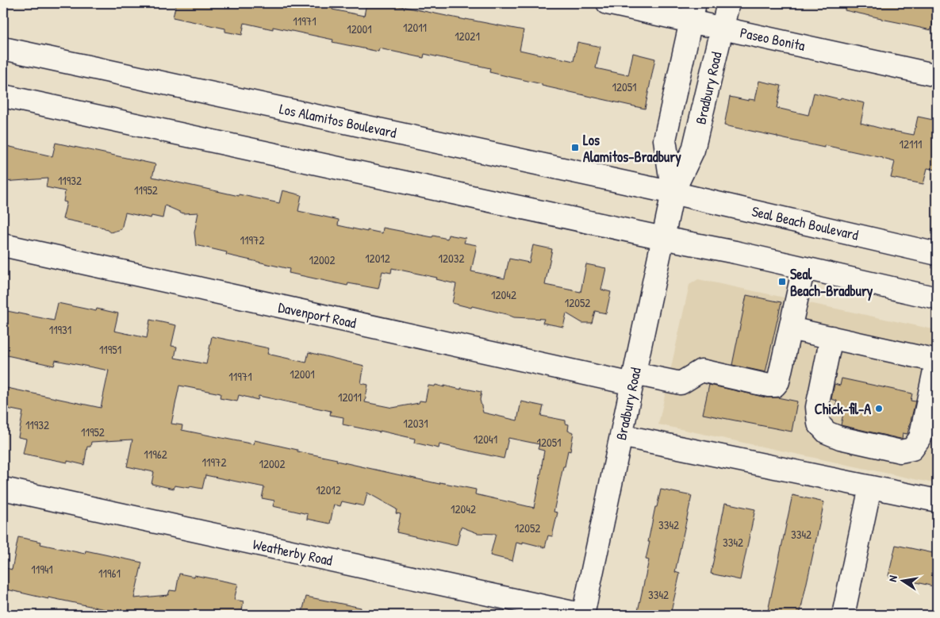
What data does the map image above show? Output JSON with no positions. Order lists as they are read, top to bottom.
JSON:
{
  "streets": {
    "street": [
      "Paseo Bonita",
      "Bradbury Road",
      "Los Alamitos Boulevard",
      "Seal Beach Boulevard",
      "Davenport Road",
      "Weatherby Road"
    ]
  },
  "crossings": [
    ["Paseo Bonita", "Bradbury Road"],
    ["Bradbury Road", "Los Alamitos Boulevard"],
    ["Bradbury Road", "Seal Beach Boulevard"],
    ["Bradbury Road", "Davenport Road"],
    ["Bradbury Road", "Weatherby Road"],
    ["Los Alamitos Boulevard", "Seal Beach Boulevard"]
  ],
  "places": {
    "transit": ["Los Alamitos-Bradbury", "Seal Beach-Bradbury"],
    "other": ["Chick-fil-A"]
  },
  "house_numbers": [
    "11971",
    "12011",
    "12001",
    "12021",
    "12051",
    "12111",
    "11932",
    "11952",
    "11972",
    "12012",
    "12032",
    "12002",
    "12042",
    "12052",
    "11931",
    "11951",
    "12001",
    "11971",
    "12011",
    "12031",
    "11932",
    "11952",
    "12041",
    "12051",
    "11962",
    "11972",
    "12002",
    "12012",
    "12042",
    "3342",
    "12052",
    "3342",
    "3342",
    "11941",
    "11961",
    "3342"
  ],
  "north": "left"
}
